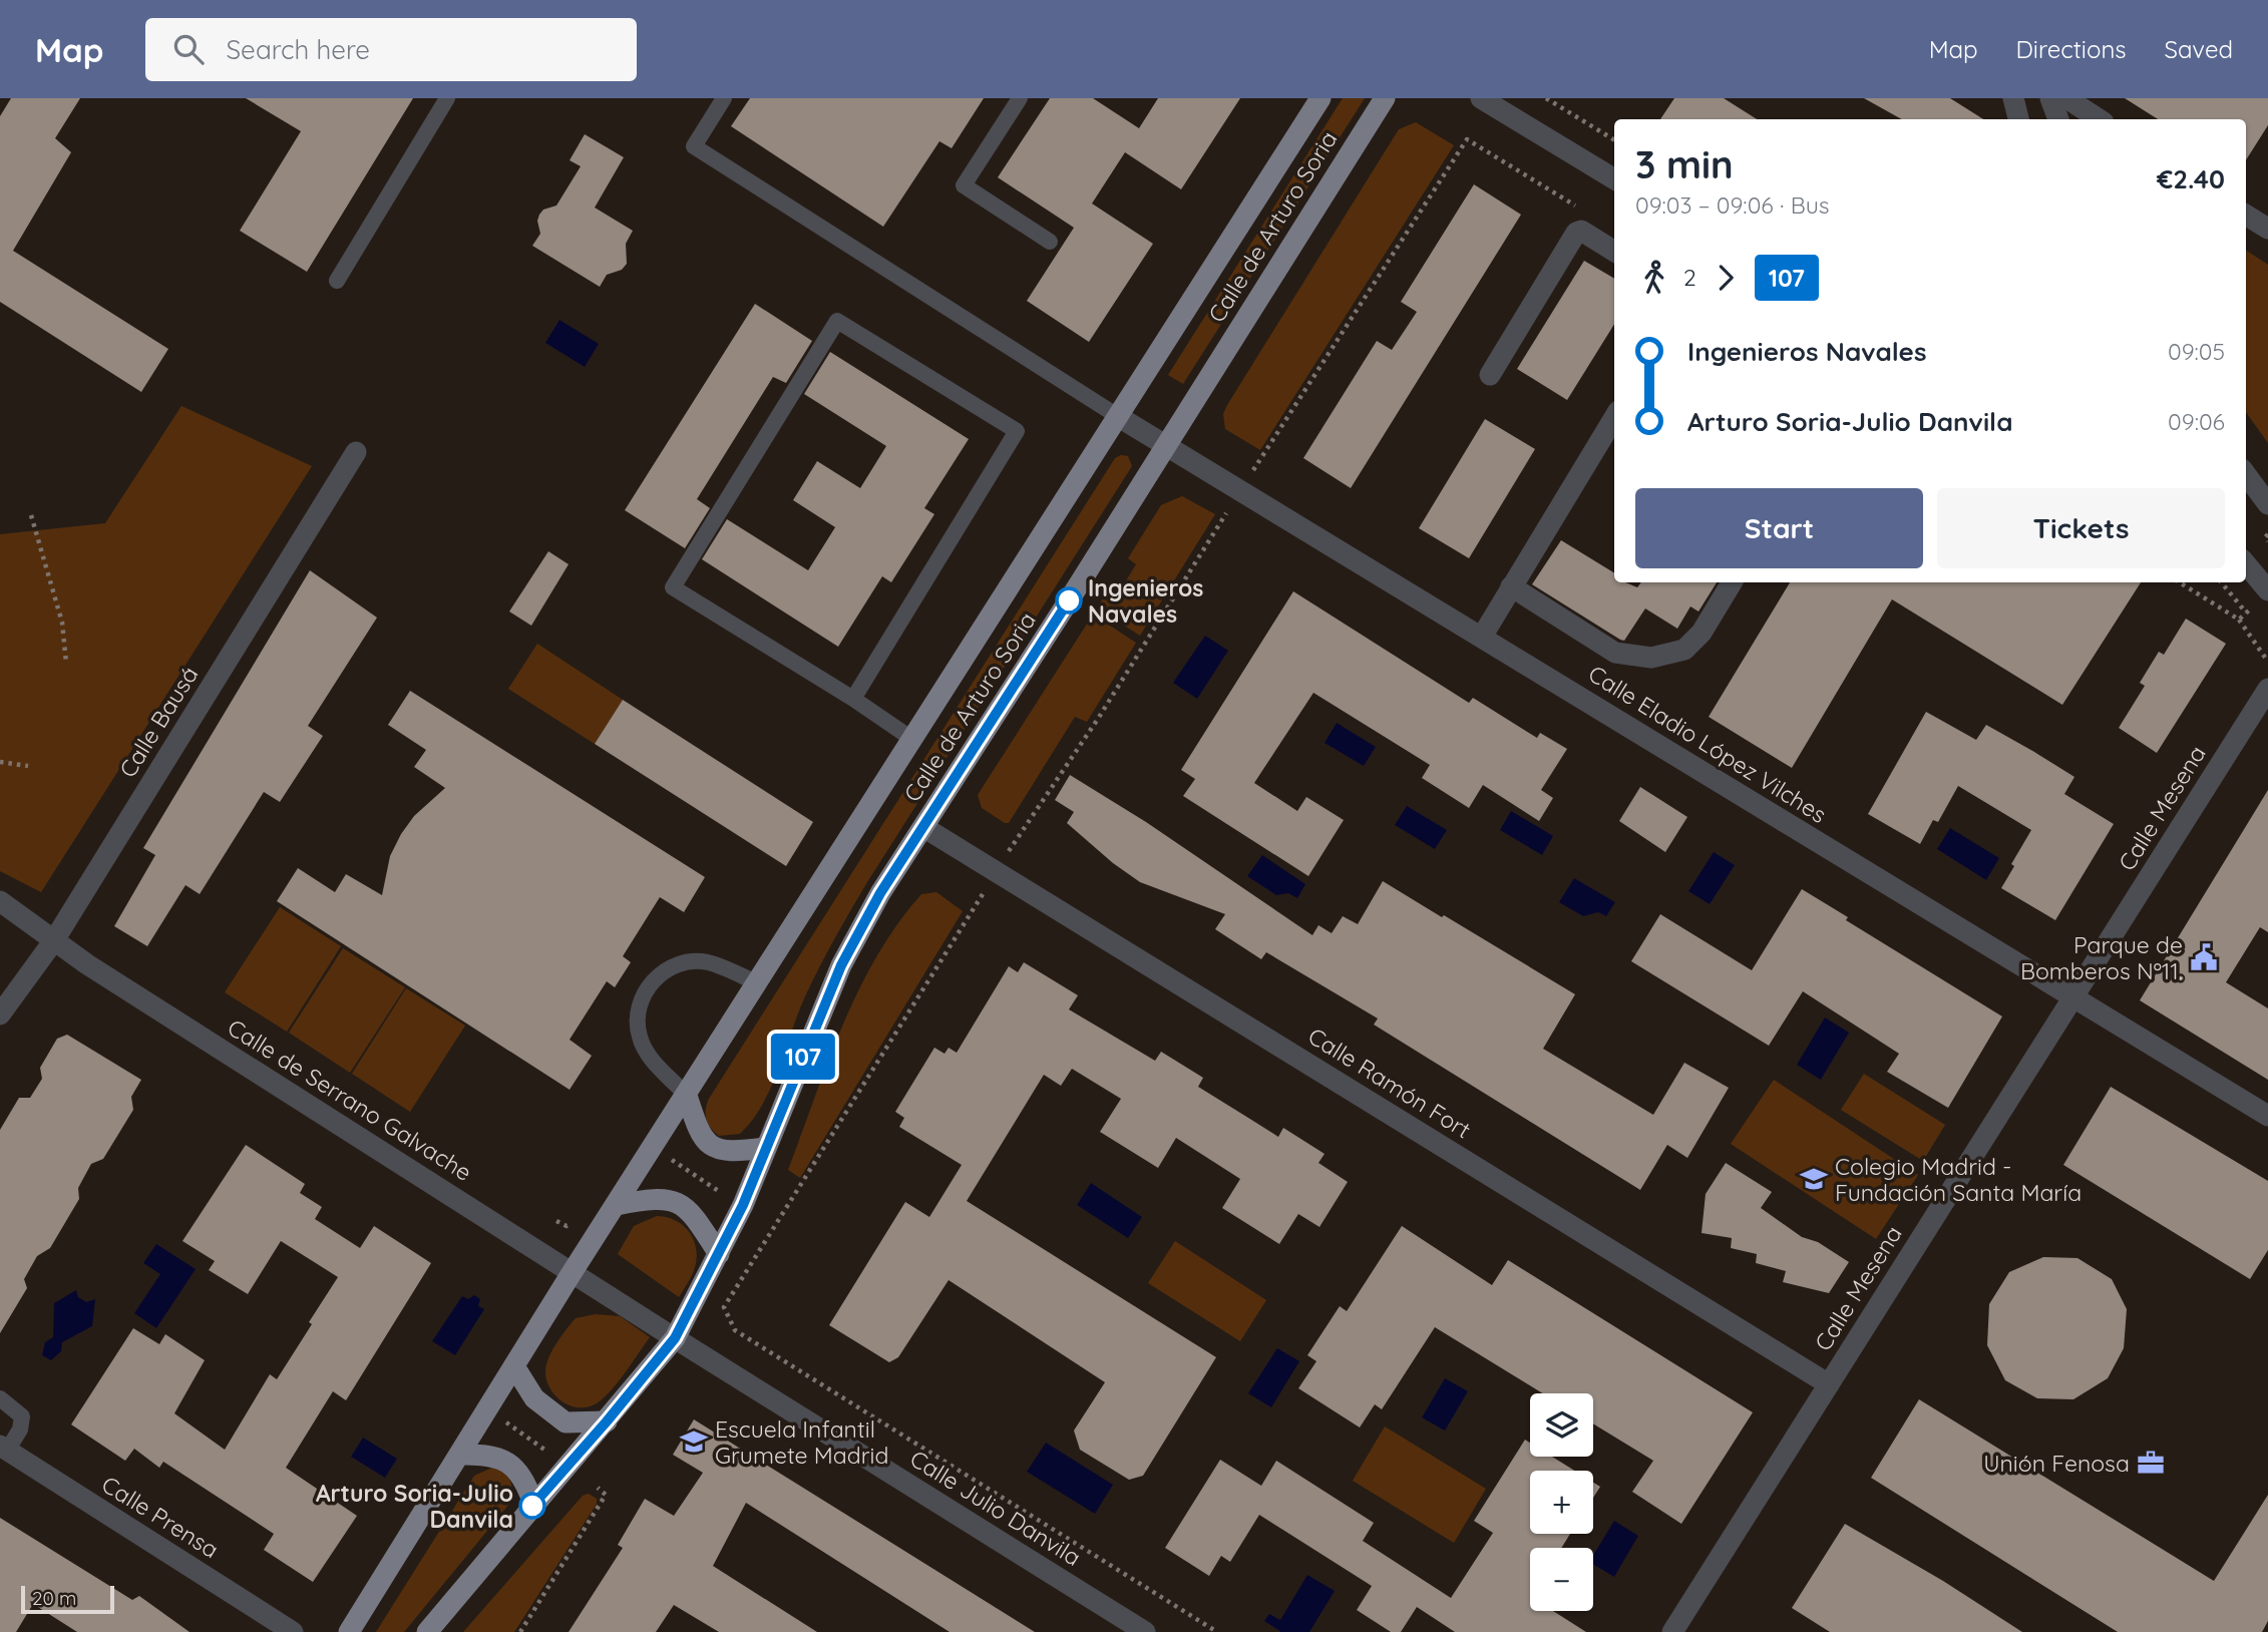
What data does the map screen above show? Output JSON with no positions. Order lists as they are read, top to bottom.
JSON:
{
  "streets": {
    "main road": ["Calle de Arturo Soria"],
    "street": [
      "Calle Bausá",
      "Calle Eladio López Vilches",
      "Calle Mesena",
      "Calle Ramón Fort",
      "Calle de Serrano Galvache",
      "Calle Julio Danvila",
      "Calle Prensa"
    ]
  },
  "crossings": [
    ["Calle de Arturo Soria", "Calle Eladio López Vilches"],
    ["Calle de Arturo Soria", "Calle Ramón Fort"],
    ["Calle de Arturo Soria", "Calle de Serrano Galvache"],
    ["Calle de Arturo Soria", "Calle Julio Danvila"],
    ["Calle Bausá", "Calle de Serrano Galvache"],
    ["Calle Eladio López Vilches", "Calle Mesena"],
    ["Calle Mesena", "Calle Ramón Fort"],
    ["Calle de Serrano Galvache", "Calle Julio Danvila"]
  ],
  "places": {
    "other": ["Ingenieros Navales", "Arturo Soria-Julio Danvila"],
    "public building": ["Parque de Bomberos Nº11."],
    "school or university": ["Colegio Madrid - Fundación Santa María", "Escuela Infantil Grumete Madrid"],
    "office": ["Unión Fenosa"]
  },
  "lines": ["bus line 107"],
  "scale_bar": "20 m",
  "page": {
    "header": "Map",
    "search": "Search here",
    "nav": ["Map", "Directions", "Saved"],
    "on_map": "107",
    "heading": ["3 min", "09:03 – 09:06 · Bus", "€2.40"],
    "legs": ["2", "107"],
    "list": [
      {
        "name": "Ingenieros Navales",
        "value": "09:05"
      },
      {
        "name": "Arturo Soria-Julio Danvila",
        "value": "09:06"
      }
    ],
    "buttons": ["Start", "Tickets"],
    "map_buttons": ["+", "−"],
    "scale": "20 m"
  }
}
